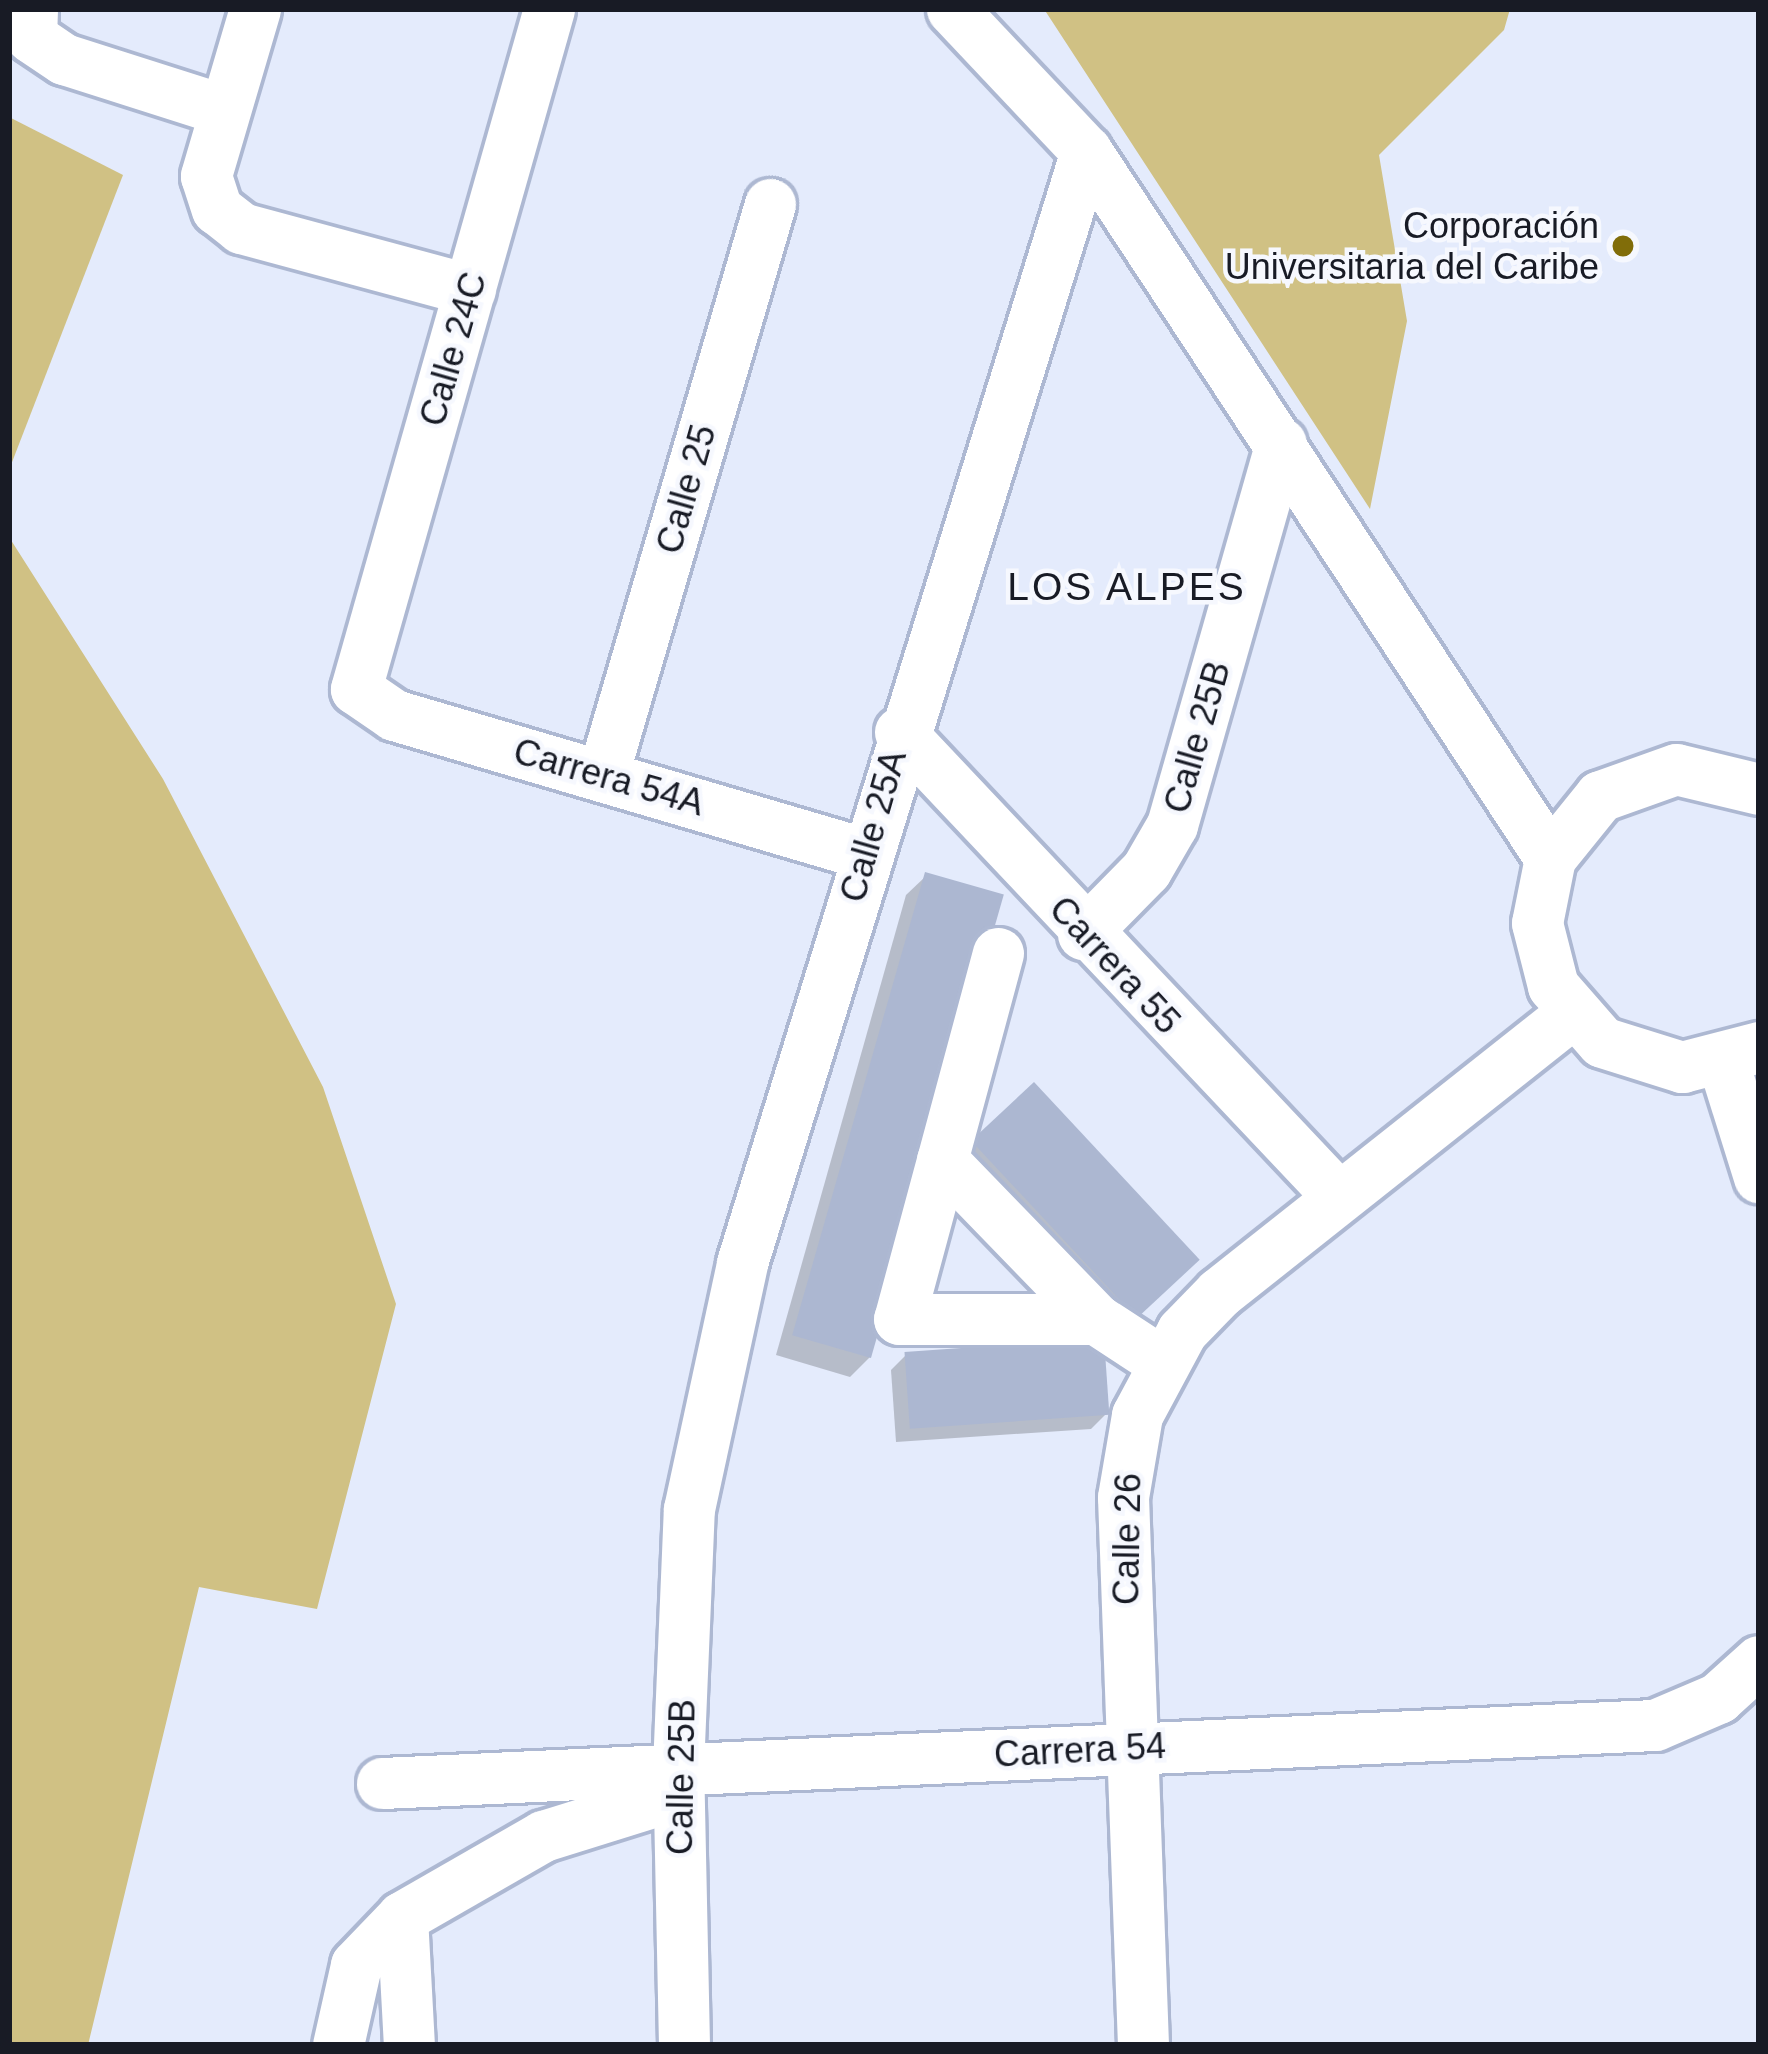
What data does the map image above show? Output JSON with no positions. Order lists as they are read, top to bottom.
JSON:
{
  "streets": {
    "street": [
      "Calle 24C",
      "Calle 25",
      "Calle 25B",
      "Carrera 54A",
      "Calle 25A",
      "Carrera 55",
      "Calle 26",
      "Carrera 54"
    ]
  },
  "crossings": [
    ["Calle 24C", "Carrera 54A"],
    ["Calle 25", "Carrera 54A"],
    ["Calle 25B", "Calle 25A"],
    ["Calle 25B", "Carrera 55"],
    ["Calle 25B", "Carrera 54"],
    ["Carrera 54A", "Calle 25A"],
    ["Calle 25A", "Carrera 55"],
    ["Carrera 55", "Calle 26"],
    ["Calle 26", "Carrera 54"]
  ],
  "districts": ["LOS ALPES"],
  "places": ["Corporación Universitaria del Caribe"]
}
